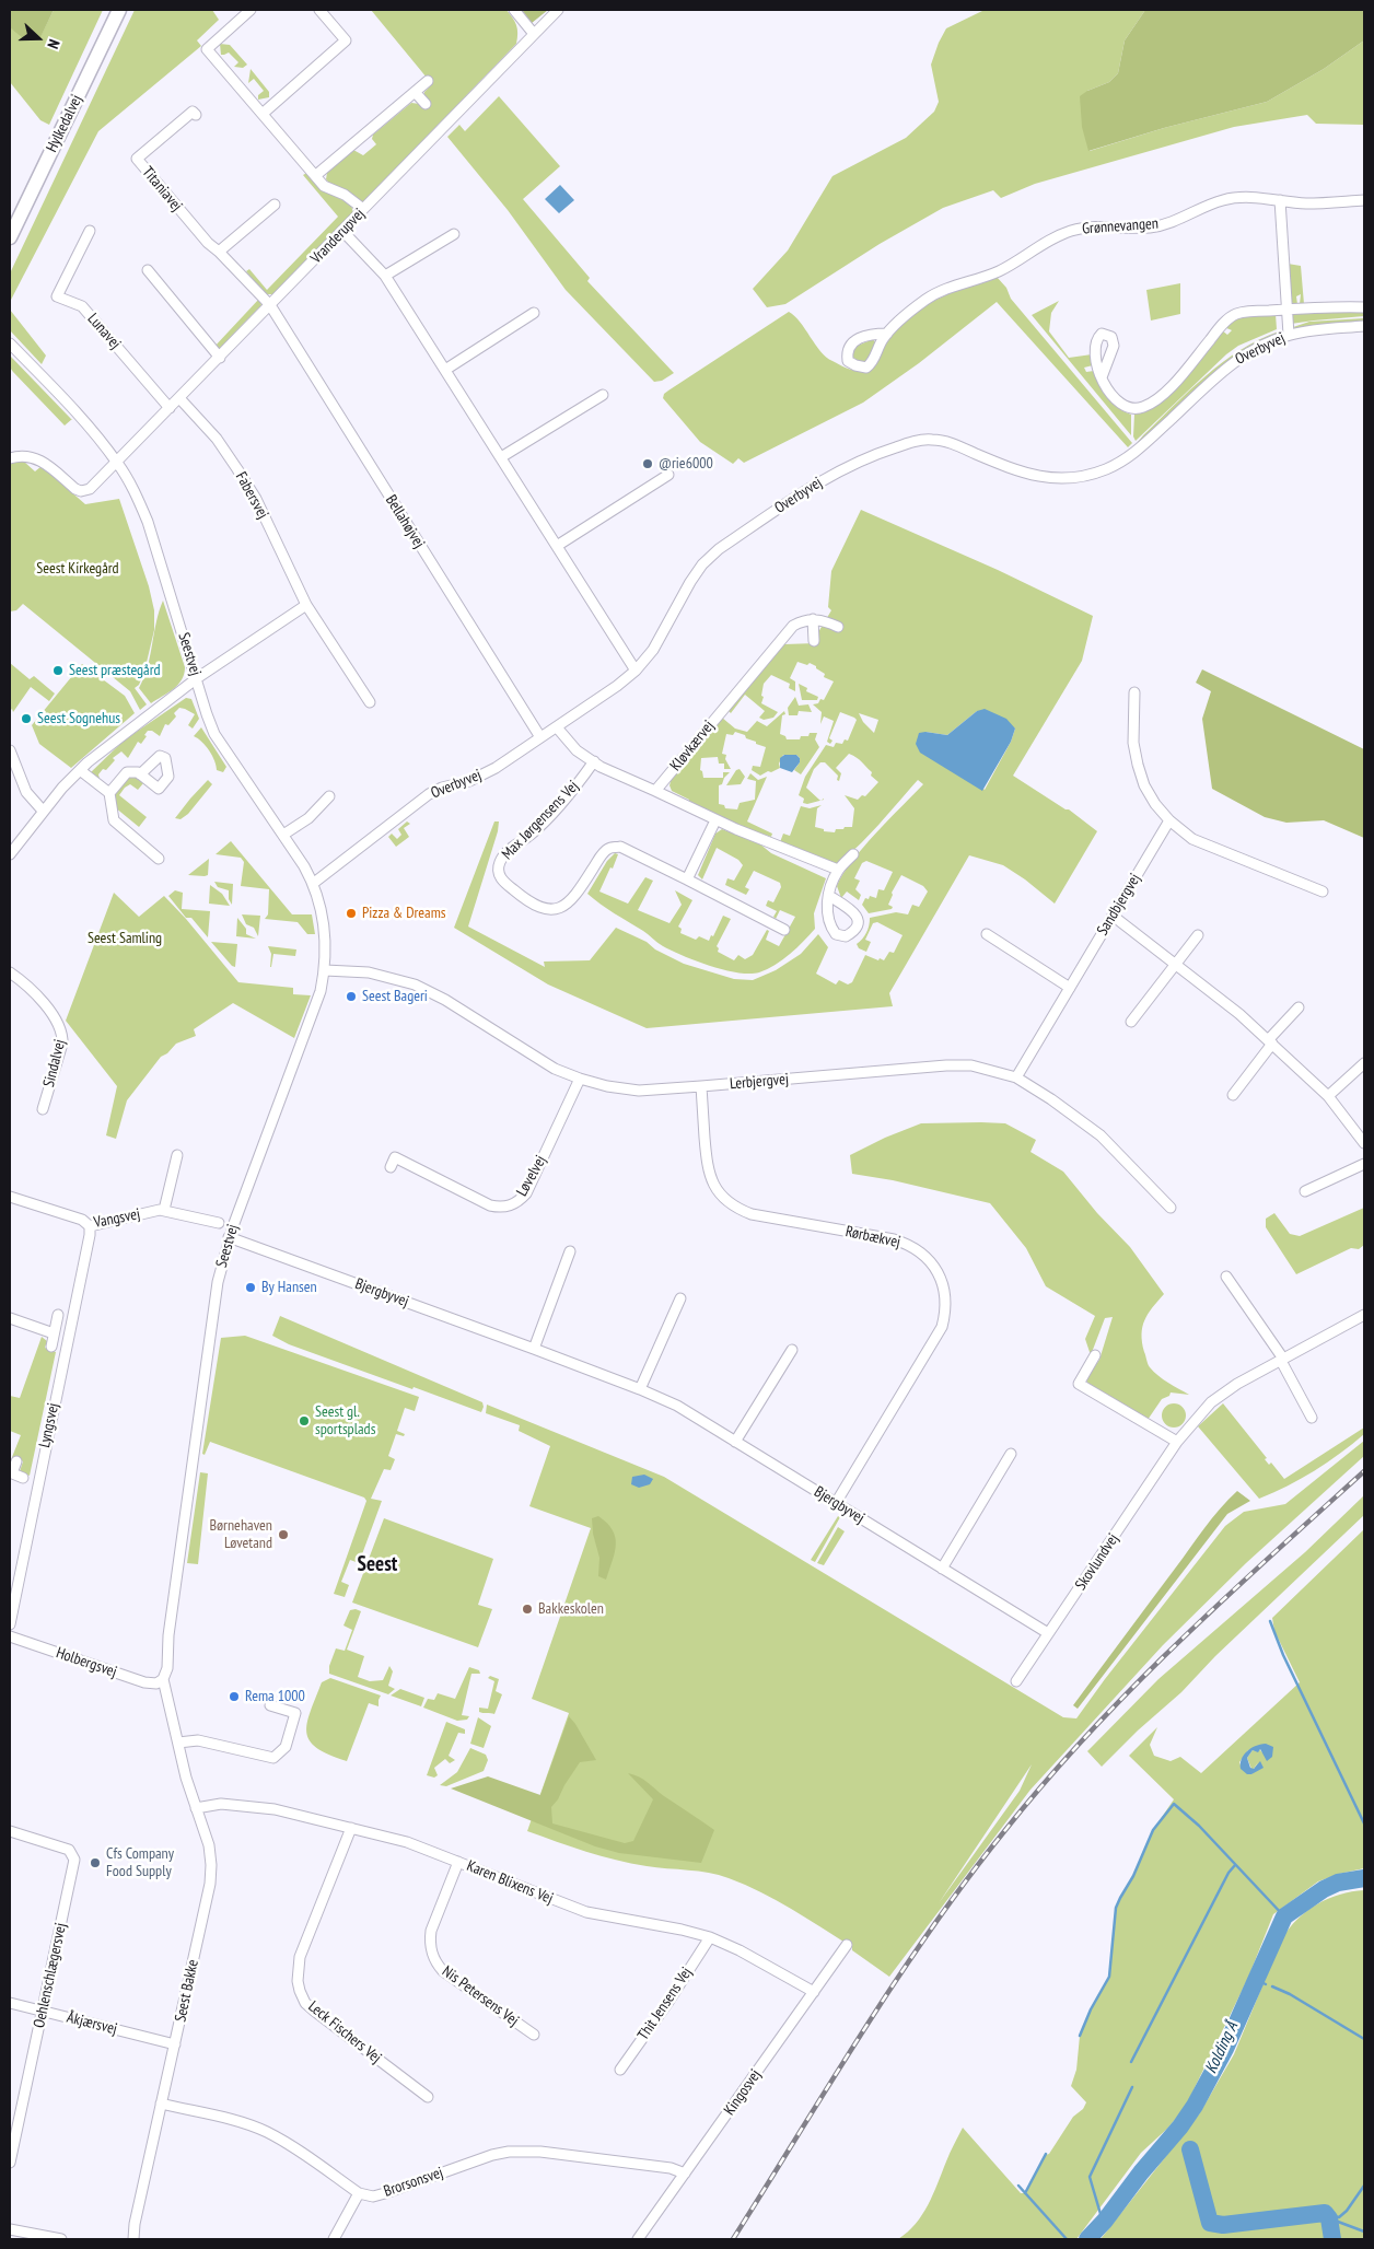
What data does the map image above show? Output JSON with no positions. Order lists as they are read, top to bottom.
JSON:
{
  "streets": {
    "street": [
      "Hylkedalvej",
      "Titaniavej",
      "Grønnevangen",
      "Vranderupvej",
      "Lunavej",
      "Overbyvej",
      "Fabersvej",
      "Bellahøjvej",
      "Seestvej",
      "Kløvkærvej",
      "Max Jørgensens Vej",
      "Sandbjergvej",
      "Sindalvej",
      "Lerbjergvej",
      "Løvelvej",
      "Vangsvej",
      "Rørbækvej",
      "Bjergbyvej",
      "Lyngsvej",
      "Skovlundvej",
      "Holbergsvej",
      "Karen Blixens Vej",
      "Oehlenschlægersvej",
      "Seest Bakke",
      "Nis Petersens Vej",
      "Thit Jensens Vej",
      "Åkjærsvej",
      "Leck Fischers Vej",
      "Kingosvej",
      "Brorsonsvej"
    ]
  },
  "crossings": [
    ["Titaniavej", "Vranderupvej"],
    ["Titaniavej", "Bellahøjvej"],
    ["Vranderupvej", "Lunavej"],
    ["Vranderupvej", "Fabersvej"],
    ["Vranderupvej", "Bellahøjvej"],
    ["Vranderupvej", "Seestvej"],
    ["Overbyvej", "Bellahøjvej"],
    ["Overbyvej", "Seestvej"],
    ["Seestvej", "Lerbjergvej"],
    ["Seestvej", "Bjergbyvej"],
    ["Seestvej", "Holbergsvej"],
    ["Seestvej", "Seest Bakke"],
    ["Sandbjergvej", "Lerbjergvej"],
    ["Lerbjergvej", "Løvelvej"],
    ["Lerbjergvej", "Rørbækvej"],
    ["Vangsvej", "Lyngsvej"],
    ["Rørbækvej", "Bjergbyvej"],
    ["Bjergbyvej", "Skovlundvej"],
    ["Holbergsvej", "Seest Bakke"],
    ["Karen Blixens Vej", "Seest Bakke"],
    ["Karen Blixens Vej", "Nis Petersens Vej"],
    ["Karen Blixens Vej", "Thit Jensens Vej"],
    ["Karen Blixens Vej", "Leck Fischers Vej"],
    ["Karen Blixens Vej", "Kingosvej"],
    ["Oehlenschlægersvej", "Åkjærsvej"],
    ["Seest Bakke", "Åkjærsvej"],
    ["Kingosvej", "Brorsonsvej"]
  ],
  "districts": ["Seest"],
  "water": ["Kolding Å"],
  "parks": ["Seest Kirkegård", "Seest Samling"],
  "places": [
    "@rie6000",
    "Seest præstegård",
    "Seest Sognehus",
    "Pizza & Dreams",
    "Seest Bageri",
    "By Hansen",
    "Seest gl. sportsplads",
    "Børnehaven Løvetand",
    "Bakkeskolen",
    "Rema 1000",
    "Cfs Company Food Supply"
  ],
  "north": "right"
}
